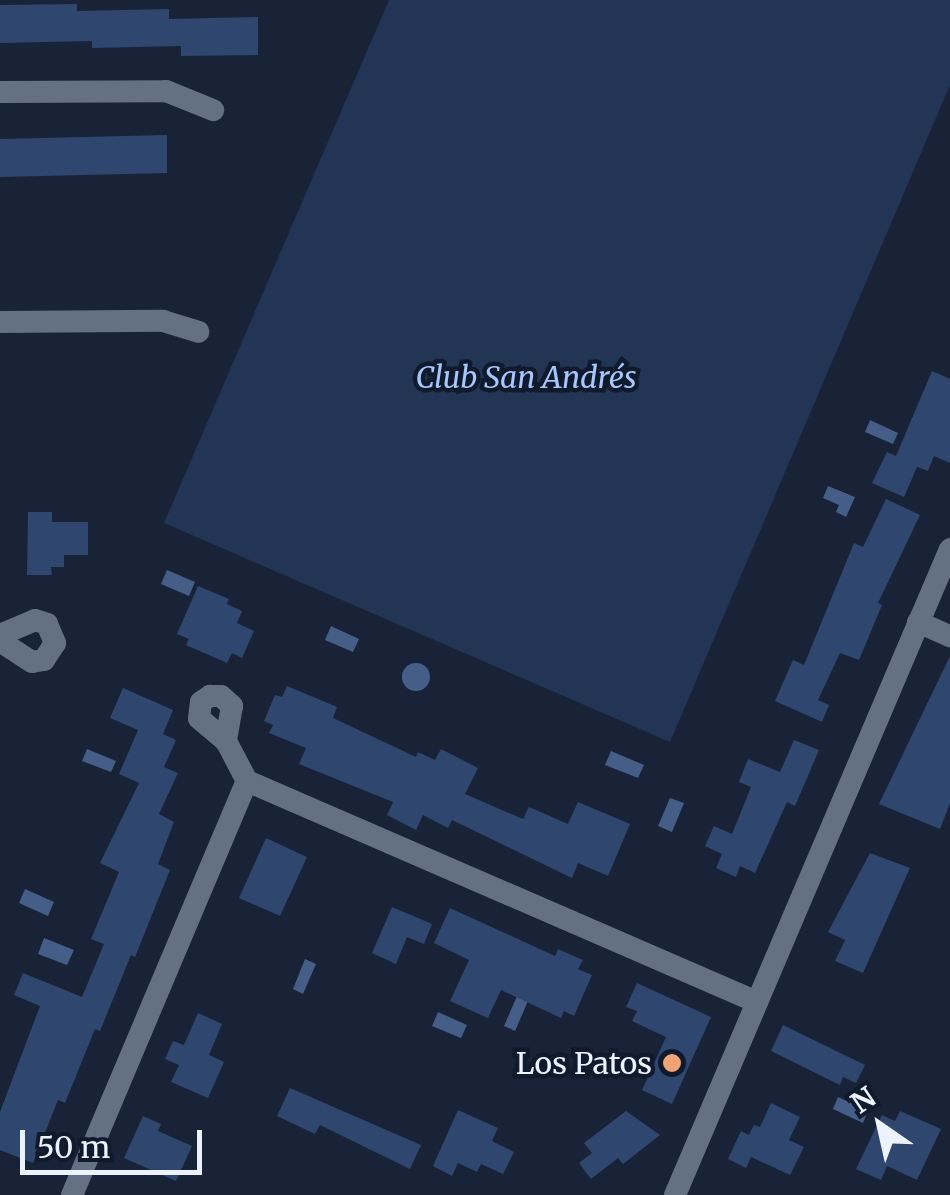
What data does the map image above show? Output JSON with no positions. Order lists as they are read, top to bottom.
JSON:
{
  "parks": ["Club San Andrés"],
  "places": ["Los Patos"],
  "scale_bar": "50 m",
  "north": "top left"
}
